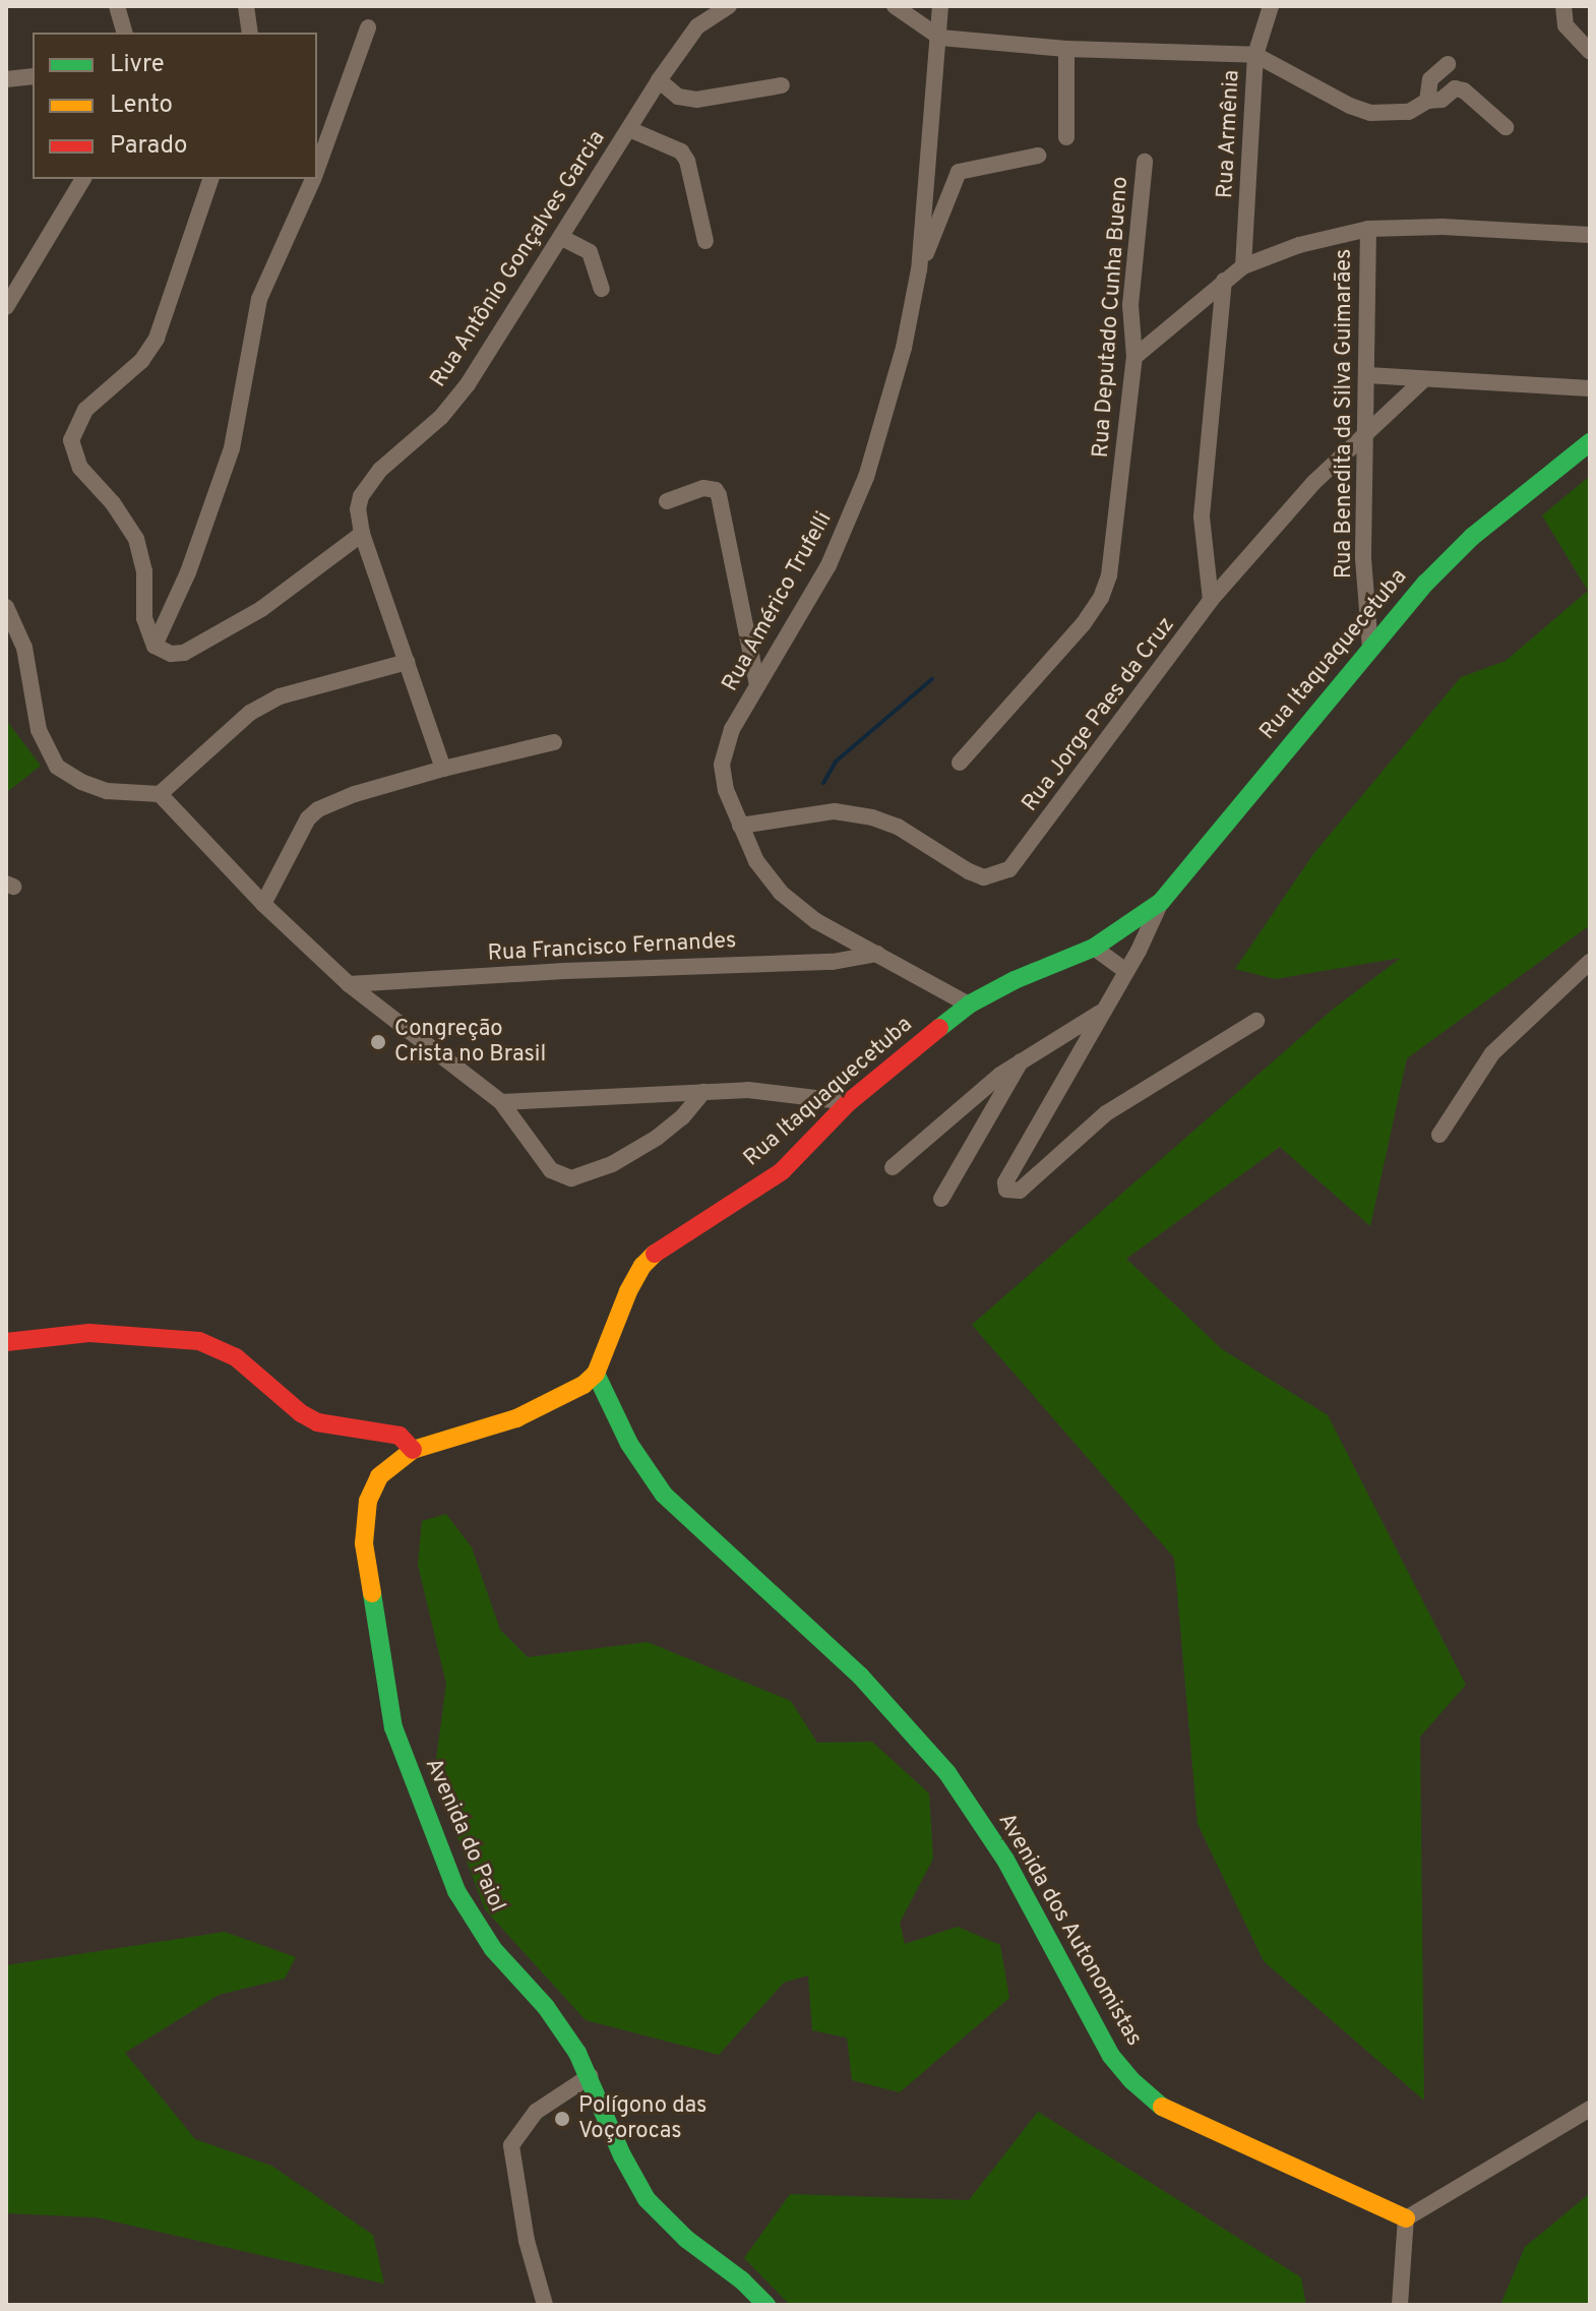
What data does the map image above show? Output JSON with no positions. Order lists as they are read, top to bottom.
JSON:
{
  "streets": {
    "street": [
      "Rua Armênia",
      "Rua Antônio Gonçalves Garcia",
      "Rua Deputado Cunha Bueno",
      "Rua Benedita da Silva Guimarães",
      "Rua Américo Trufelli",
      "Rua Itaquaquecetuba",
      "Rua Jorge Paes da Cruz",
      "Rua Francisco Fernandes",
      "Avenida do Paiol",
      "Avenida dos Autonomistas"
    ]
  },
  "crossings": [
    ["Rua Benedita da Silva Guimarães", "Rua Itaquaquecetuba"],
    ["Rua Benedita da Silva Guimarães", "Rua Jorge Paes da Cruz"],
    ["Rua Américo Trufelli", "Rua Itaquaquecetuba"],
    ["Rua Américo Trufelli", "Rua Jorge Paes da Cruz"],
    ["Rua Américo Trufelli", "Rua Francisco Fernandes"],
    ["Rua Itaquaquecetuba", "Avenida dos Autonomistas"]
  ],
  "places": ["Congreção Crista no Brasil", "Polígono das Voçorocas"],
  "legend": ["Livre", "Lento", "Parado"]
}
